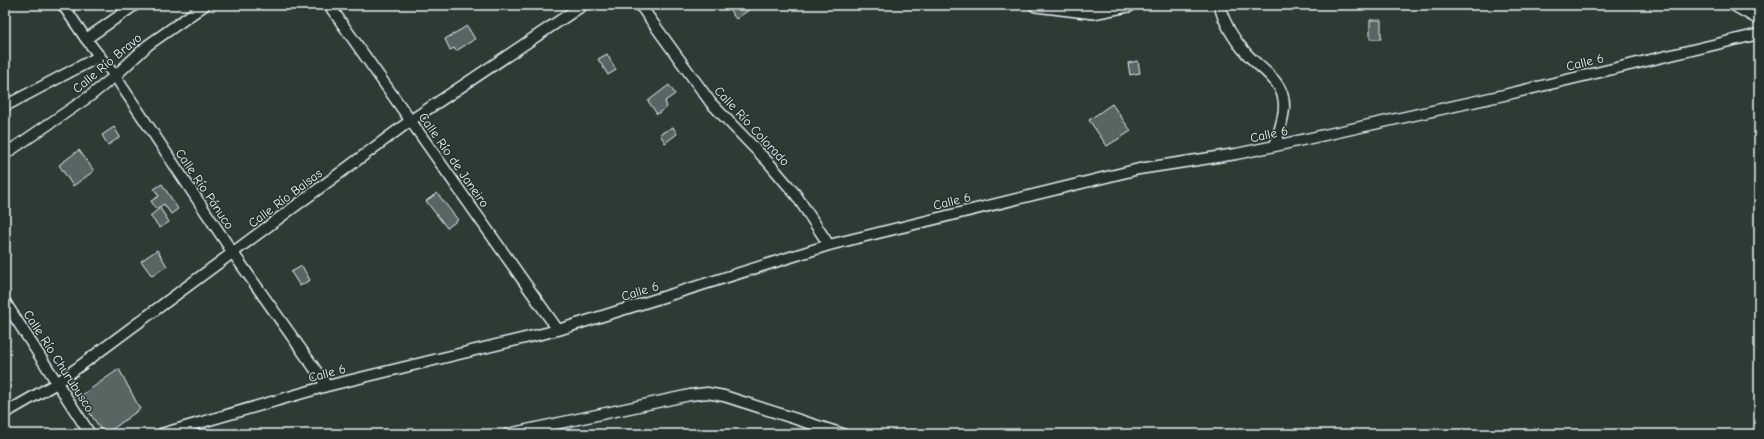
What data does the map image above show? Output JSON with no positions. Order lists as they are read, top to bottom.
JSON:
{
  "streets": {
    "street": [
      "Calle 6",
      "Calle Río Bravo",
      "Calle Río Colorado",
      "Calle Río de Janeiro",
      "Calle Río Pánuco",
      "Calle Río Balsas",
      "Calle Río Churubusco"
    ]
  },
  "crossings": [
    ["Calle 6", "Calle Río Colorado"],
    ["Calle 6", "Calle Río de Janeiro"],
    ["Calle 6", "Calle Río Pánuco"],
    ["Calle Río Bravo", "Calle Río Pánuco"],
    ["Calle Río de Janeiro", "Calle Río Balsas"],
    ["Calle Río Pánuco", "Calle Río Balsas"],
    ["Calle Río Balsas", "Calle Río Churubusco"]
  ]
}
